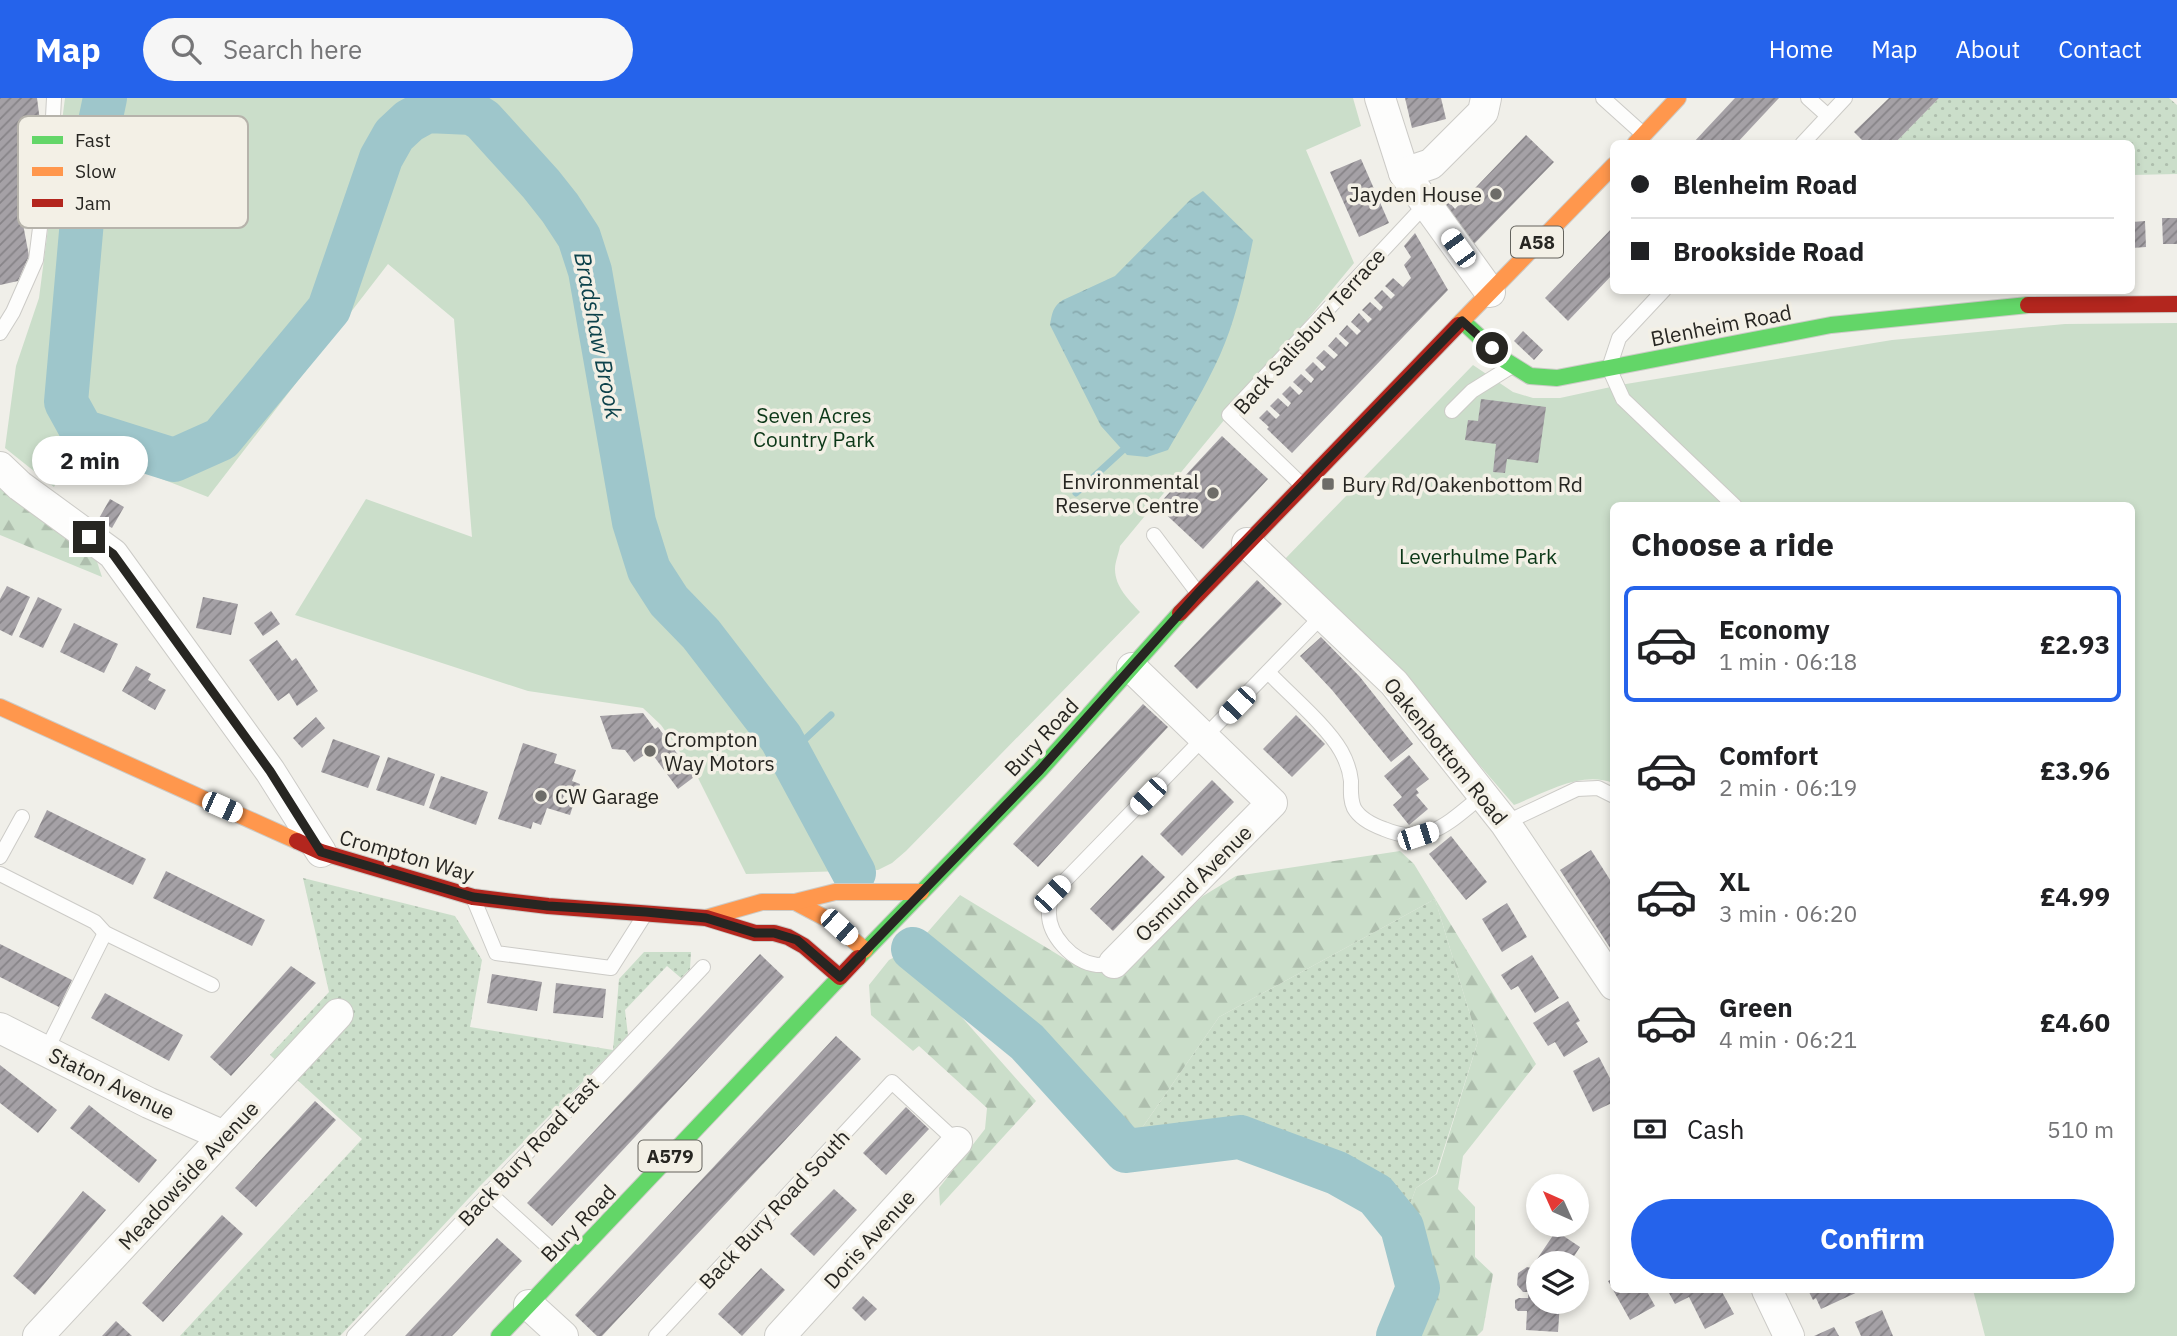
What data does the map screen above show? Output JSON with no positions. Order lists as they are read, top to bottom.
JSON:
{
  "streets": {
    "main road": [
      "A58",
      "Blenheim Road",
      "Bury Road",
      "Crompton Way",
      "A579"
    ],
    "street": [
      "Oakenbottom Road",
      "Osmund Avenue",
      "Staton Avenue",
      "Meadowside Avenue",
      "Doris Avenue"
    ],
    "lane": ["Back Salisbury Terrace", "Back Bury Road East", "Back Bury Road South"]
  },
  "crossings": [
    ["Blenheim Road", "Bury Road"],
    ["Back Salisbury Terrace", "Bury Road"],
    ["Bury Road", "Oakenbottom Road"],
    ["Bury Road", "Crompton Way"],
    ["Staton Avenue", "Meadowside Avenue"],
    ["Back Bury Road South", "Doris Avenue"]
  ],
  "water": ["Bradshaw Brook"],
  "parks": ["Seven Acres Country Park", "Leverhulme Park"],
  "places": {
    "other": [
      "Jayden House",
      "Environmental Reserve Centre",
      "Crompton Way Motors",
      "CW Garage"
    ],
    "transit": ["Bury Rd/Oakenbottom Rd"]
  },
  "legend": ["Fast", "Slow", "Jam"],
  "north": "top left",
  "page": {
    "header": "Map",
    "search": "Search here",
    "nav": [
      "Home",
      "Map",
      "About",
      "Contact"
    ],
    "banner": ["Blenheim Road", "Brookside Road"],
    "bubble": "2 min",
    "heading": "Choose a ride",
    "list": [
      {
        "name": "Economy",
        "note": "1 min · 06:18",
        "value": "£2.93"
      },
      {
        "name": "Comfort",
        "note": "2 min · 06:19",
        "value": "£3.96"
      },
      {
        "name": "XL",
        "note": "3 min · 06:20",
        "value": "£4.99"
      },
      {
        "name": "Green",
        "note": "4 min · 06:21",
        "value": "£4.60"
      }
    ],
    "pay": ["Cash", "510 m"],
    "buttons": "Confirm"
  }
}
